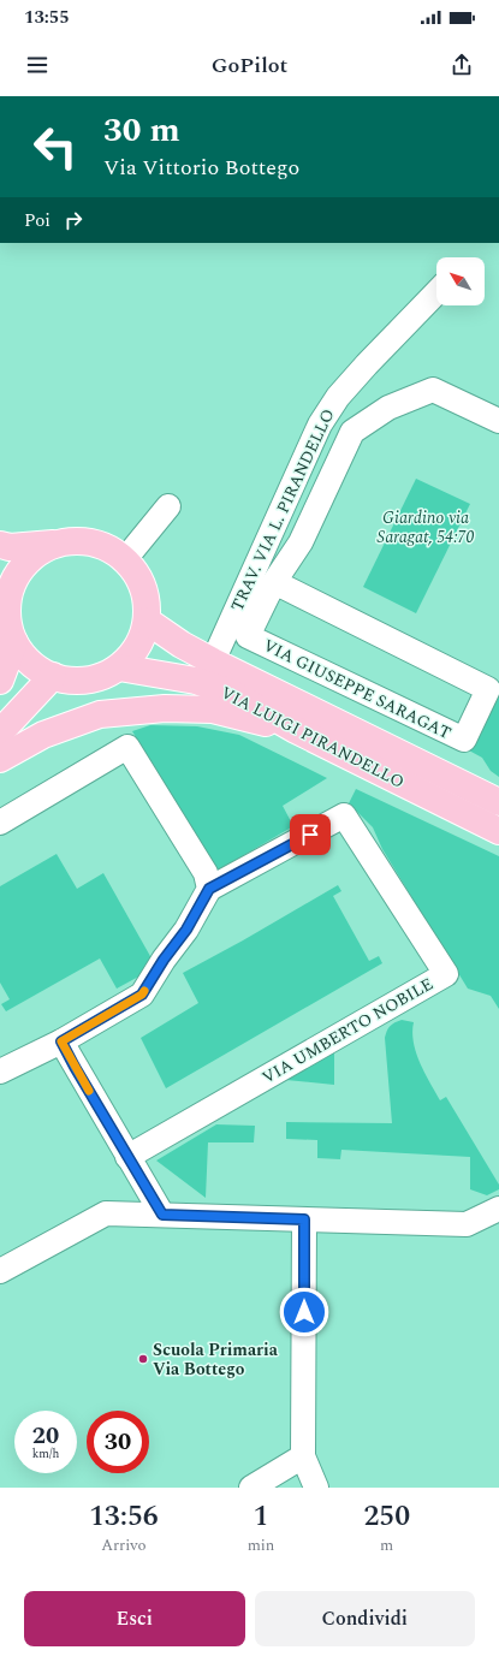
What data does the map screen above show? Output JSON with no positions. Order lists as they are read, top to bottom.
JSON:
{
  "streets": {
    "main road": ["VIA LUIGI PIRANDELLO"],
    "street": ["TRAV. VIA L. PIRANDELLO", "VIA GIUSEPPE SARAGAT", "VIA UMBERTO NOBILE"]
  },
  "crossings": [
    ["TRAV. VIA L. PIRANDELLO", "VIA LUIGI PIRANDELLO"]
  ],
  "parks": ["Giardino via Saragat, 54:70"],
  "places": ["Scuola Primaria Via Bottego"],
  "north": "top left",
  "page": {
    "status": "13:55",
    "header": "GoPilot",
    "turn": ["30 m", "Via Vittorio Bottego"],
    "then": "Poi",
    "speed": "20 km/h",
    "limit": "30",
    "eta": [
      "13:56",
      "Arrivo",
      "1",
      "min",
      "250",
      "m"
    ],
    "buttons": ["Esci", "Condividi"]
  }
}
